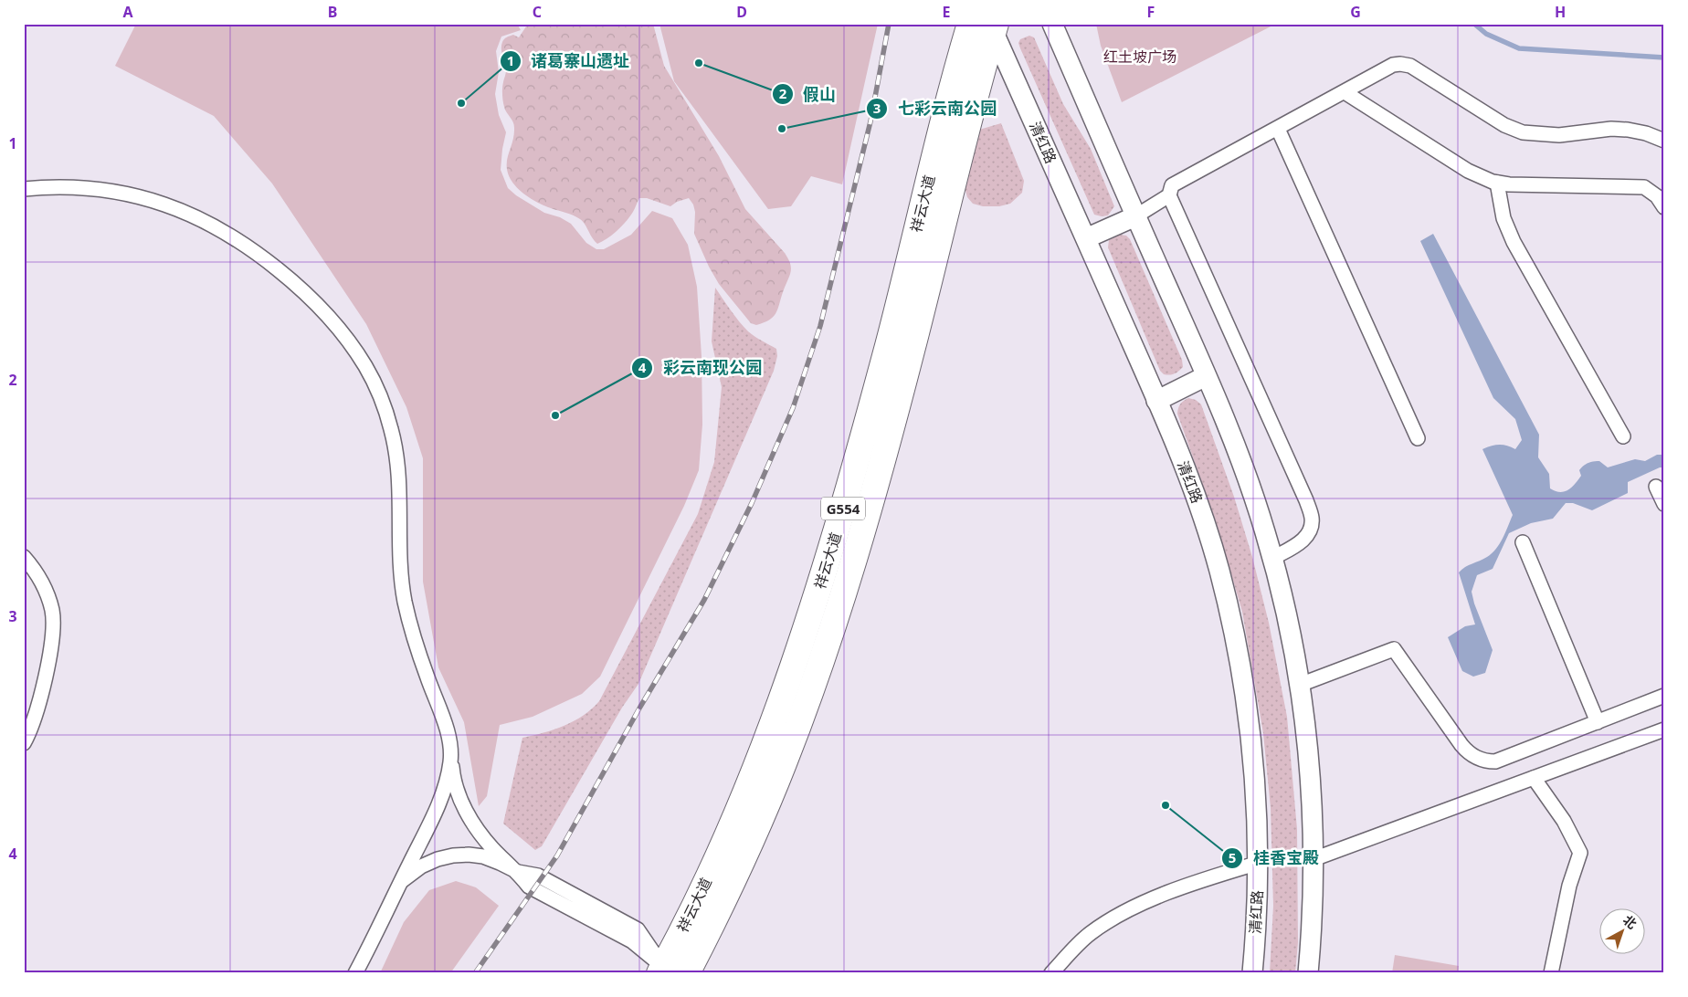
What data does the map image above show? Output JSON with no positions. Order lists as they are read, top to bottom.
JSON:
{
  "streets": {
    "highway": ["祥云大道", "G554"],
    "main road": ["清红路"]
  },
  "crossings": [
    ["清红路", "祥云大道"]
  ],
  "parks": ["红土坡广场"],
  "places": [
    "假山",
    "诸葛寨山遗址",
    "七彩云南公园",
    "彩云南现公园",
    "桂香宝殿"
  ],
  "north": "top right",
  "grid": {
    "columns": [
      "A",
      "B",
      "C",
      "D",
      "E",
      "F",
      "G",
      "H"
    ],
    "rows": [
      "1",
      "2",
      "3",
      "4"
    ]
  }
}
